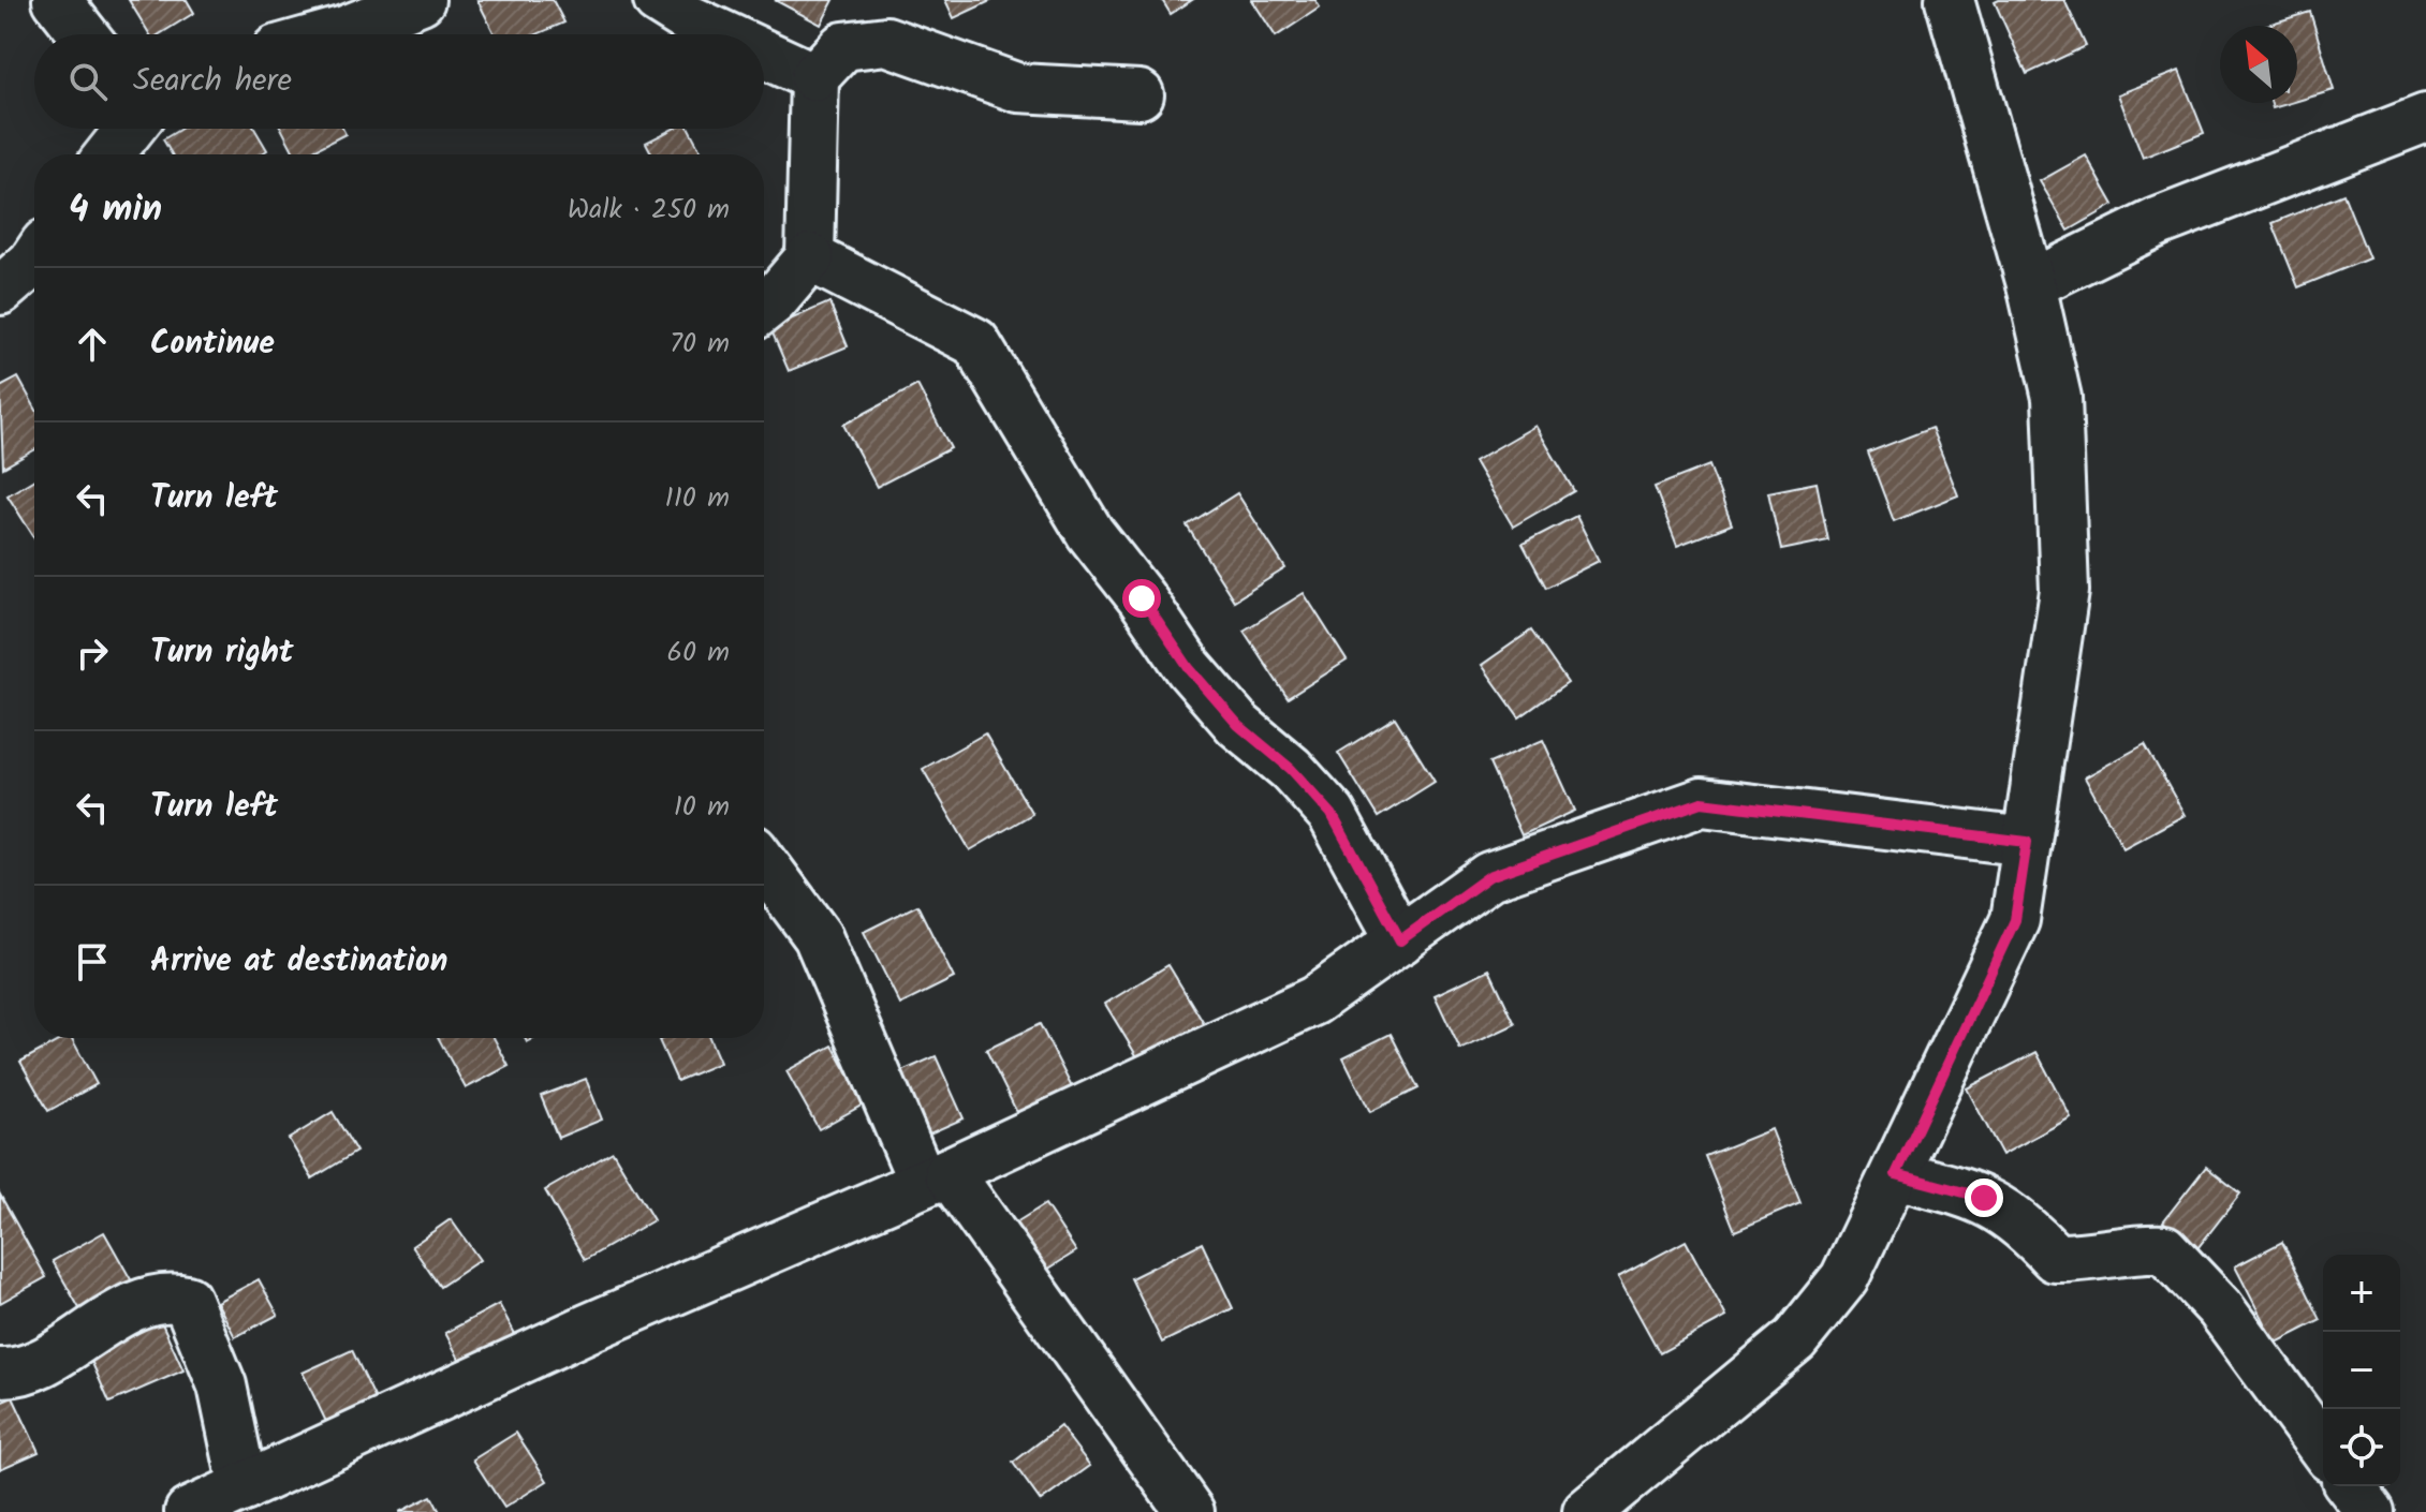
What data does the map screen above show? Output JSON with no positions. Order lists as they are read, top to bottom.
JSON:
{
  "north": "top left",
  "page": {
    "search": "Search here",
    "heading": ["4 min", "Walk · 250 m"],
    "list": [
      ["Continue", "70 m"],
      ["Turn left", "110 m"],
      ["Turn right", "60 m"],
      ["Turn left", "10 m"],
      "Arrive at destination"
    ],
    "map_buttons": ["+", "−"]
  }
}
